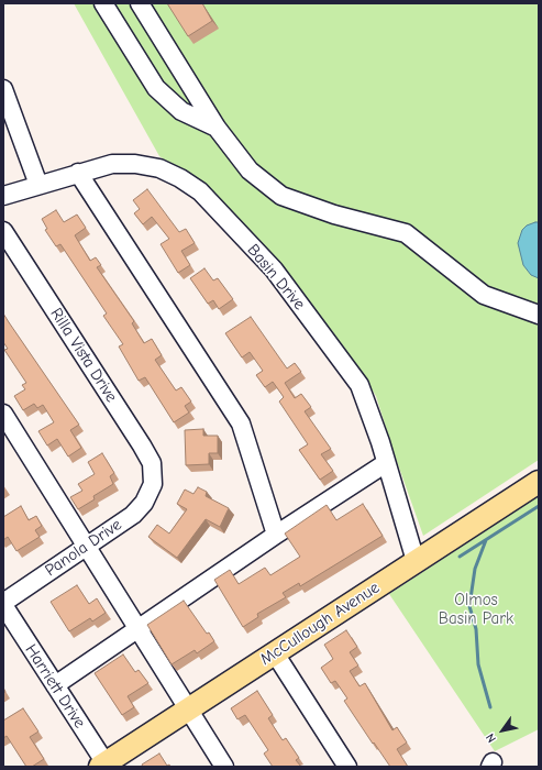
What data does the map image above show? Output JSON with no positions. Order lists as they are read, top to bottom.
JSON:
{
  "streets": {
    "main road": ["McCullough Avenue"],
    "street": [
      "Basin Drive",
      "Rilla Vista Drive",
      "Panola Drive",
      "Harriett Drive"
    ]
  },
  "crossings": [
    ["Basin Drive", "McCullough Avenue"],
    ["Rilla Vista Drive", "Panola Drive"],
    ["Panola Drive", "Harriett Drive"],
    ["McCullough Avenue", "Harriett Drive"]
  ],
  "parks": ["Olmos Basin Park"],
  "north": "bottom left"
}
